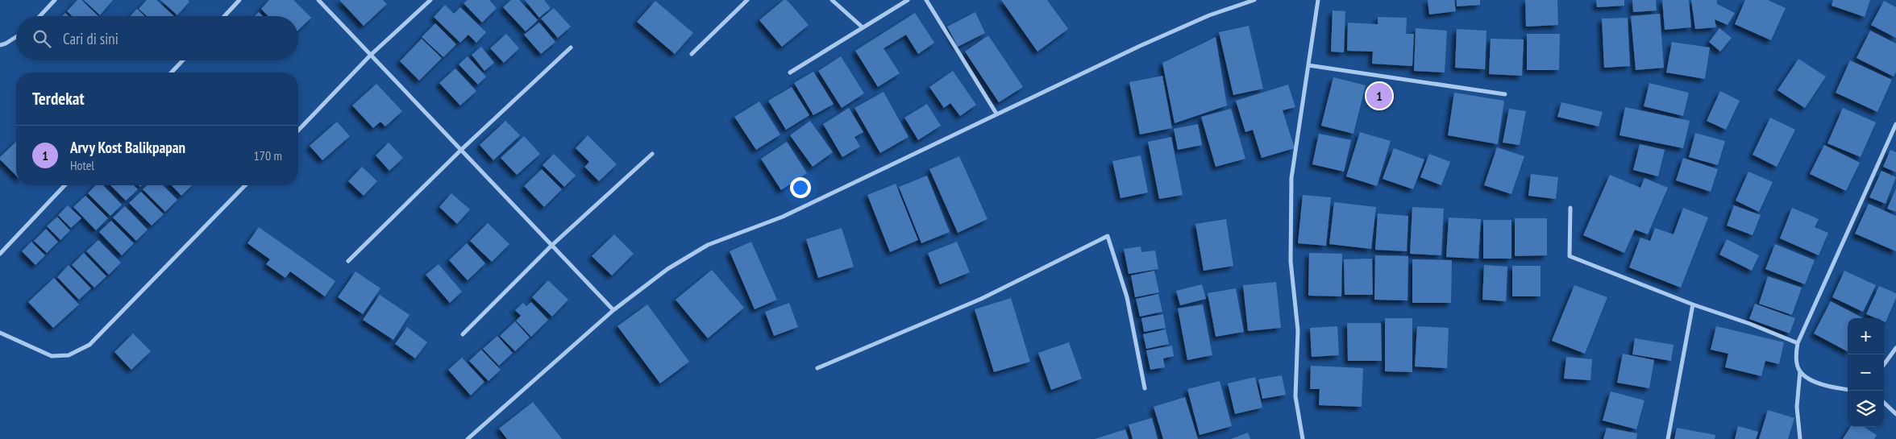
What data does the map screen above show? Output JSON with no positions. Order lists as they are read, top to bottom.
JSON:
{
  "page": {
    "search": "Cari di sini",
    "heading": "Terdekat",
    "pins": "1",
    "list": [
      {
        "mark": "1",
        "name": "Arvy Kost Balikpapan",
        "note": "Hotel",
        "value": "170 m"
      }
    ],
    "map_buttons": ["+", "−"]
  }
}
